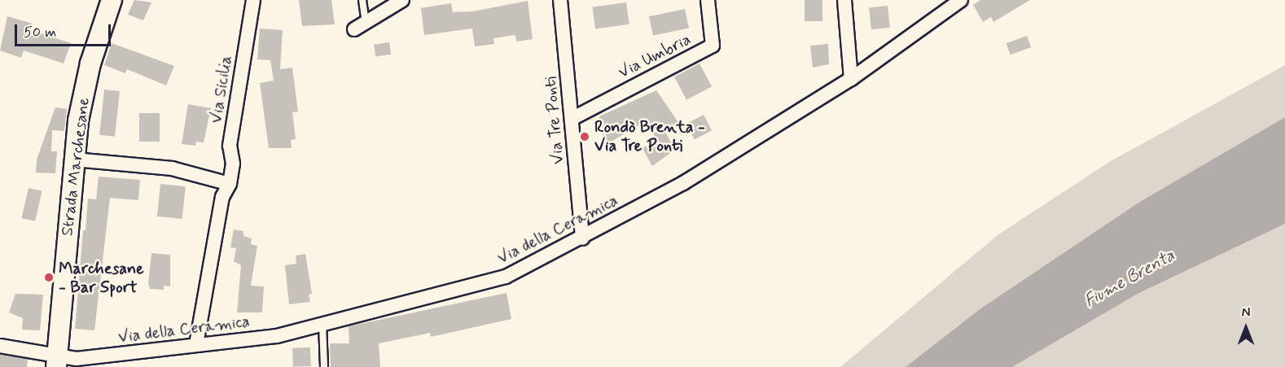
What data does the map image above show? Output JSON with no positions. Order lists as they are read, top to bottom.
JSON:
{
  "streets": {
    "main road": ["Strada Marchesane"],
    "street": [
      "Via Umbria",
      "Via Sicilia",
      "Via Tre Ponti",
      "Via della Ceramica"
    ]
  },
  "crossings": [
    ["Via Umbria", "Via Tre Ponti"],
    ["Via Sicilia", "Via della Ceramica"],
    ["Via Tre Ponti", "Via della Ceramica"],
    ["Strada Marchesane", "Via della Ceramica"]
  ],
  "water": ["Fiume Brenta"],
  "places": ["Rondò Brenta - Via Tre Ponti", "Marchesane - Bar Sport"],
  "scale_bar": "50 m",
  "north": "top"
}
